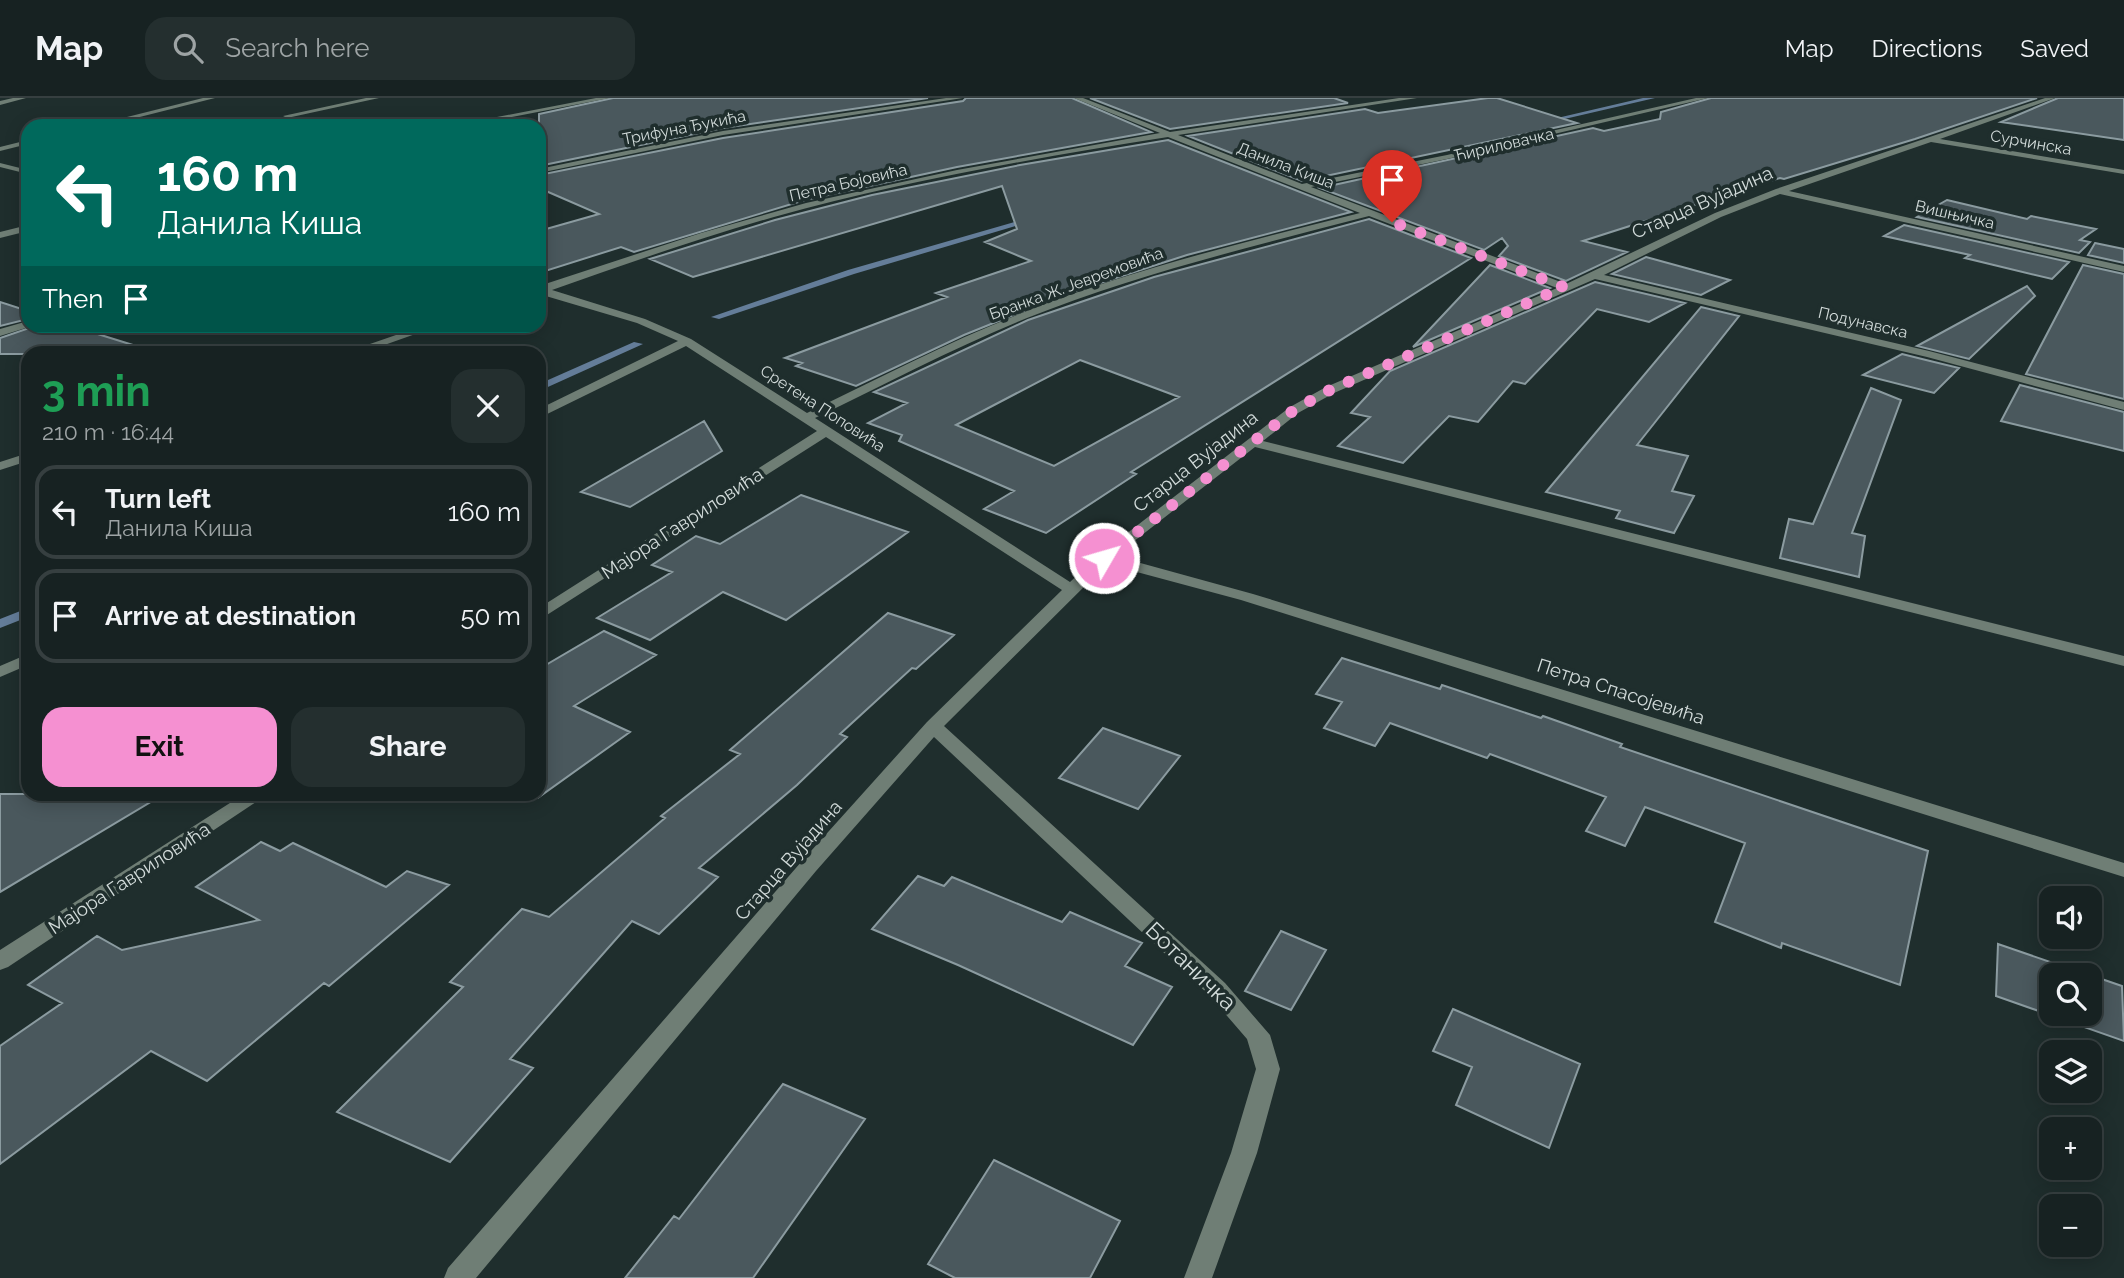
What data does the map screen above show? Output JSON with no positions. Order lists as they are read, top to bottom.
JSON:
{
  "streets": {
    "street": [
      "Трифуна Ђукића",
      "Сурчинска",
      "Ћириловачка",
      "Данила Киша",
      "Петра Бојовића",
      "Старца Вујадина",
      "Вишњичка",
      "Бранка Ж. Јевремовића",
      "Подунавска",
      "Сретена Поповића",
      "Мајора Гавриловића",
      "Петра Спасојевића",
      "Ботаничка"
    ]
  },
  "crossings": [
    ["Сурчинска", "Старца Вујадина"],
    ["Ћириловачка", "Данила Киша"],
    ["Данила Киша", "Петра Бојовића"],
    ["Данила Киша", "Старца Вујадина"],
    ["Данила Киша", "Бранка Ж. Јевремовића"],
    ["Старца Вујадина", "Вишњичка"],
    ["Старца Вујадина", "Подунавска"],
    ["Старца Вујадина", "Сретена Поповића"],
    ["Старца Вујадина", "Петра Спасојевића"],
    ["Старца Вујадина", "Ботаничка"],
    ["Бранка Ж. Јевремовића", "Сретена Поповића"],
    ["Сретена Поповића", "Мајора Гавриловића"]
  ],
  "page": {
    "header": "Map",
    "search": "Search here",
    "nav": ["Map", "Directions", "Saved"],
    "turn": ["160 m", "Данила Киша"],
    "then": "Then",
    "heading": ["3 min", "210 m · 16:44"],
    "list": [
      {
        "name": "Turn left",
        "note": "Данила Киша",
        "value": "160 m"
      },
      {
        "name": "Arrive at destination",
        "value": "50 m"
      }
    ],
    "buttons": ["Exit", "Share"],
    "map_buttons": ["+", "−"]
  }
}
